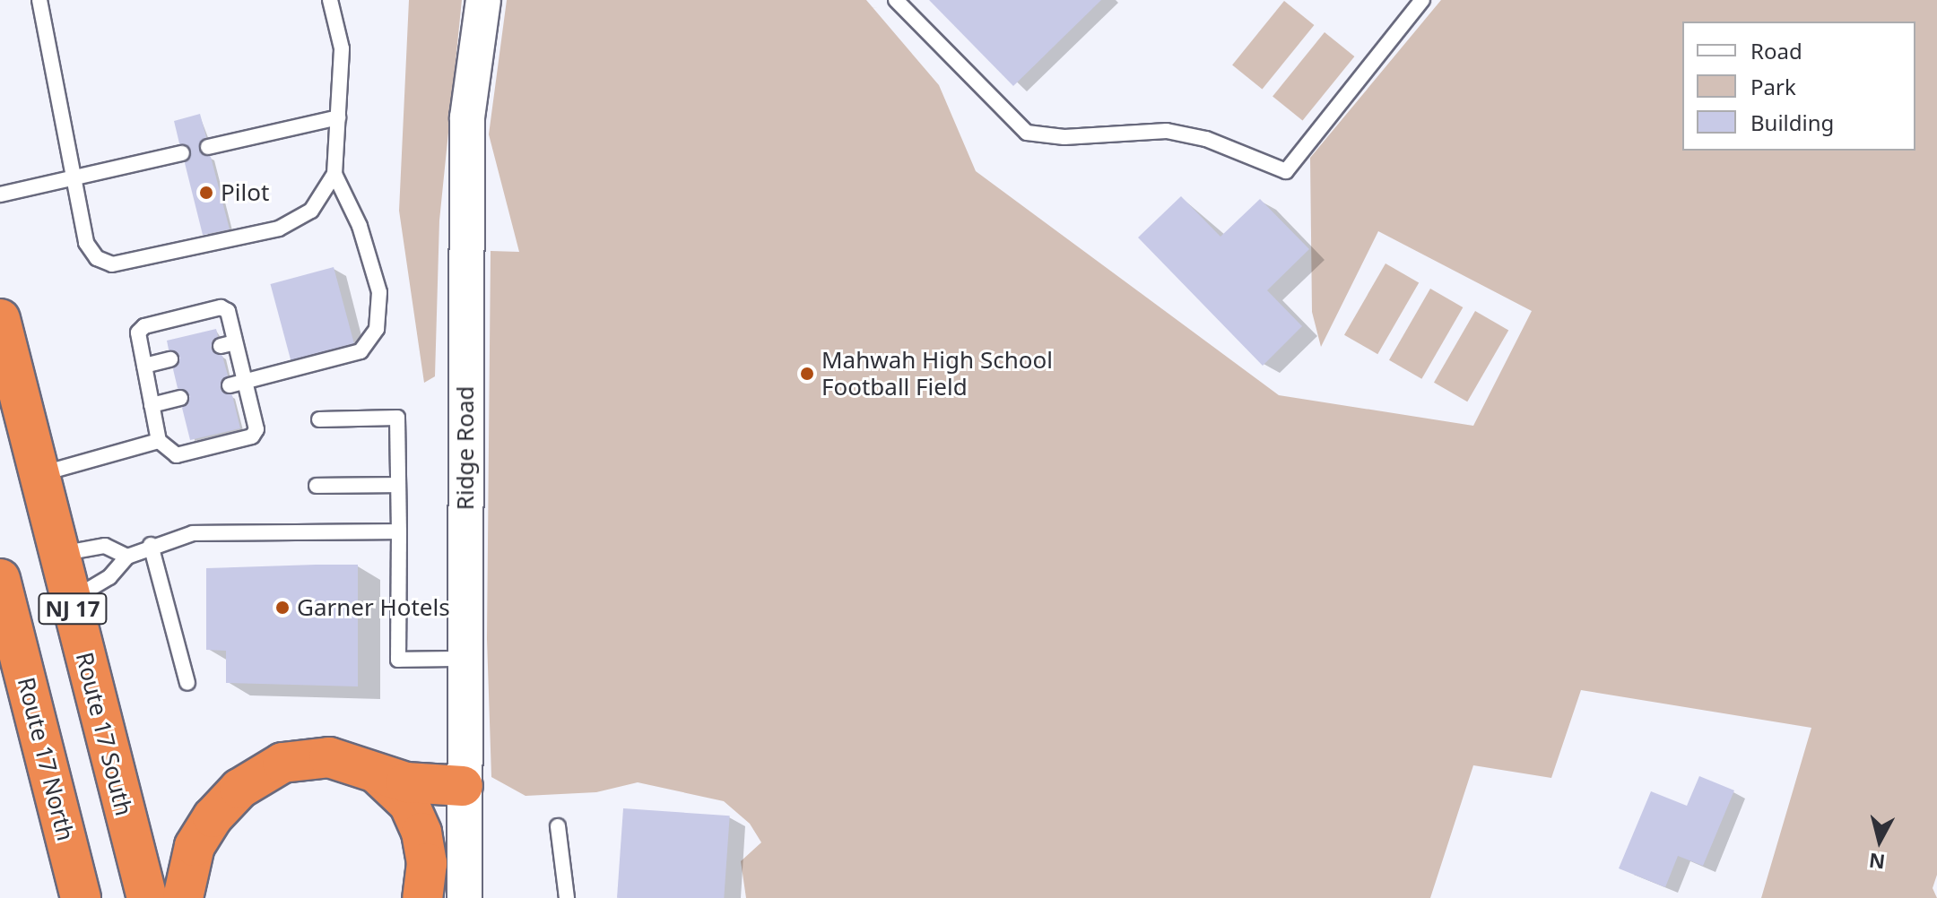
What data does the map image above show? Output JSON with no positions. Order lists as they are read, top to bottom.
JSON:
{
  "streets": {
    "highway": ["NJ 17", "Route 17 South", "Route 17 North"],
    "street": ["Ridge Road"]
  },
  "places": ["Pilot", "Mahwah High School Football Field", "Garner Hotels"],
  "legend": ["Road", "Park", "Building"],
  "north": "bottom"
}
